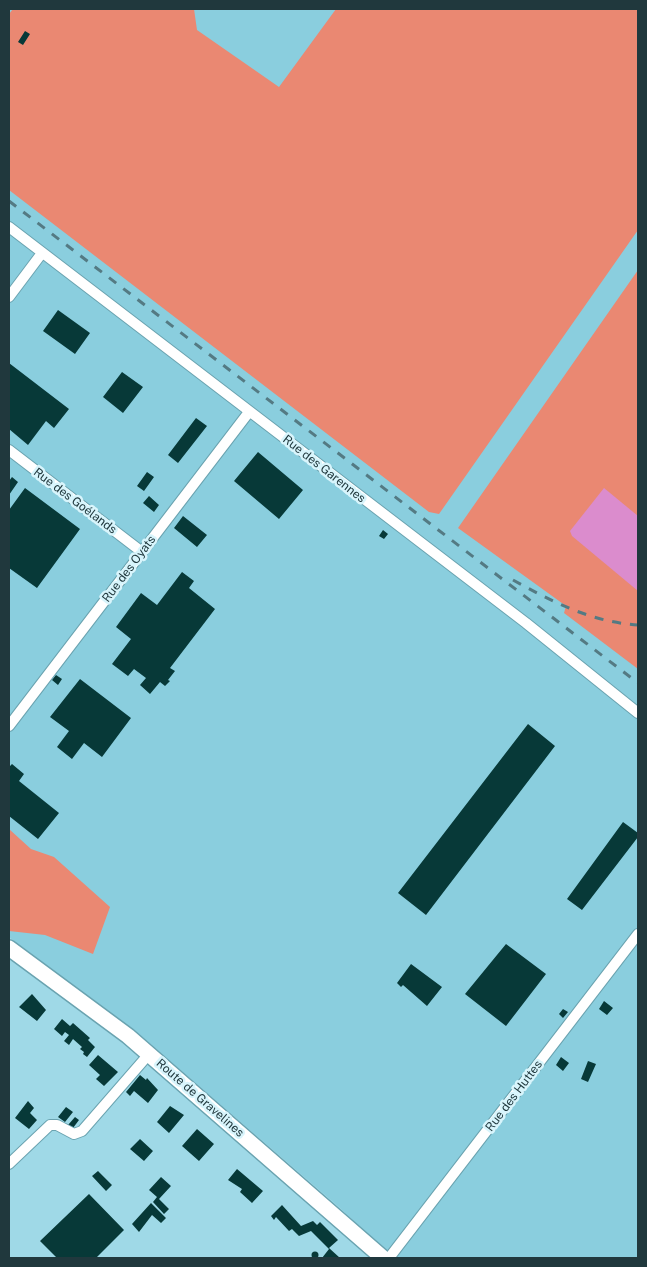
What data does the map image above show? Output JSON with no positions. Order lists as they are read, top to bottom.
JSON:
{
  "streets": {
    "main road": ["Route de Gravelines"],
    "street": [
      "Rue des Garennes",
      "Rue des Goélands",
      "Rue des Oyats",
      "Rue des Huttes"
    ]
  },
  "crossings": [
    ["Rue des Garennes", "Rue des Oyats"],
    ["Rue des Goélands", "Rue des Oyats"]
  ]
}
